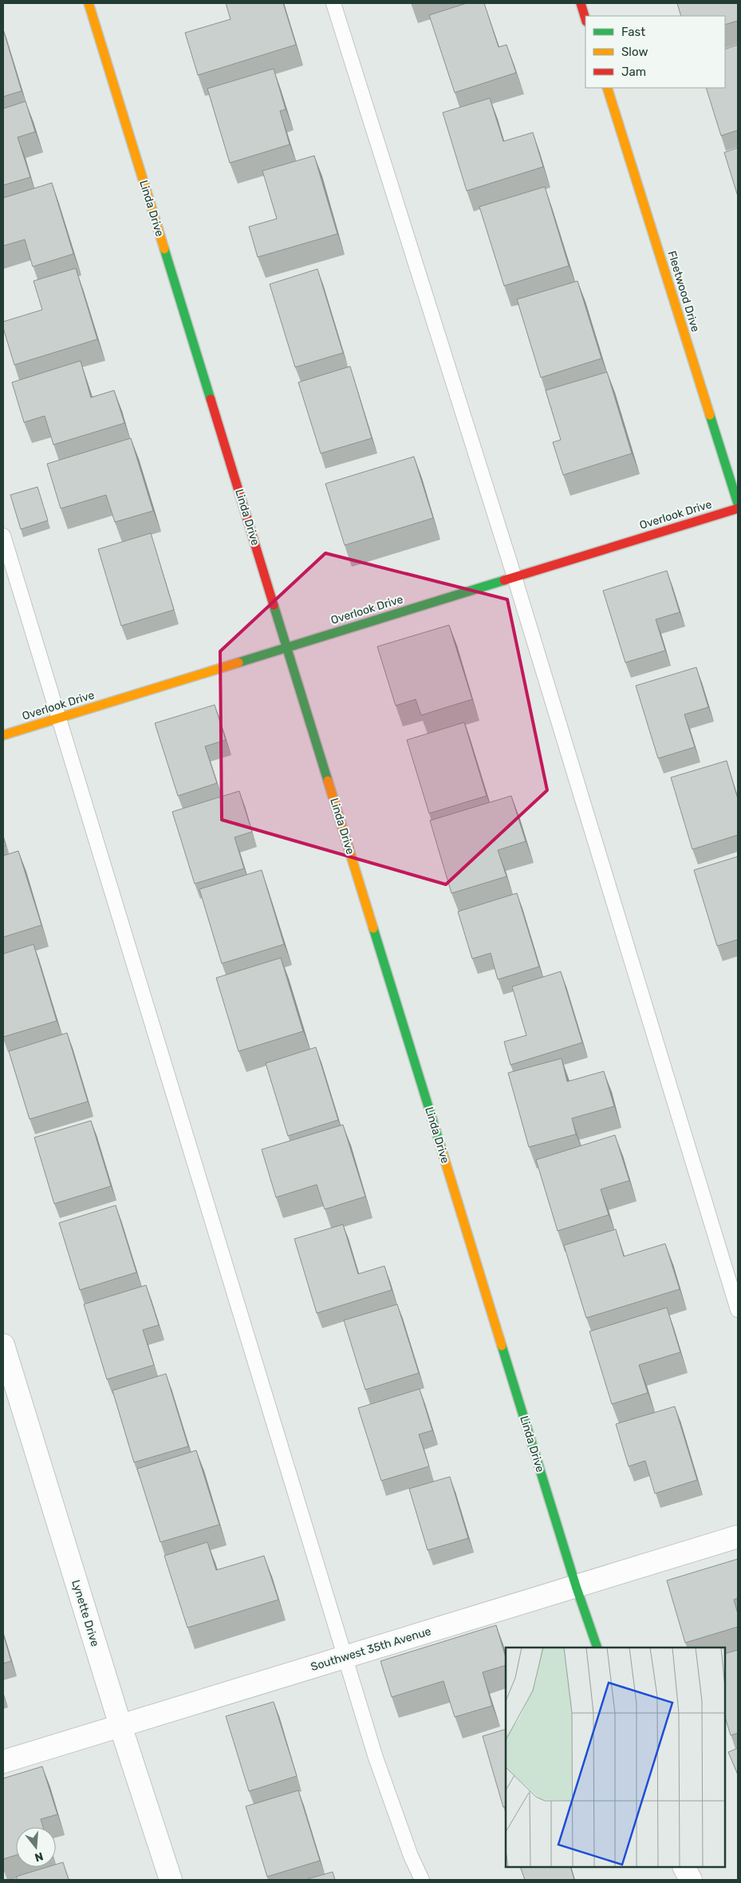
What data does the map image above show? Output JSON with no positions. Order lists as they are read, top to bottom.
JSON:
{
  "streets": {
    "street": [
      "Linda Drive",
      "Fleetwood Drive",
      "Overlook Drive",
      "Lynette Drive",
      "Southwest 35th Avenue"
    ]
  },
  "crossings": [
    ["Linda Drive", "Overlook Drive"],
    ["Linda Drive", "Southwest 35th Avenue"],
    ["Lynette Drive", "Southwest 35th Avenue"]
  ],
  "legend": ["Fast", "Slow", "Jam"],
  "north": "bottom"
}
